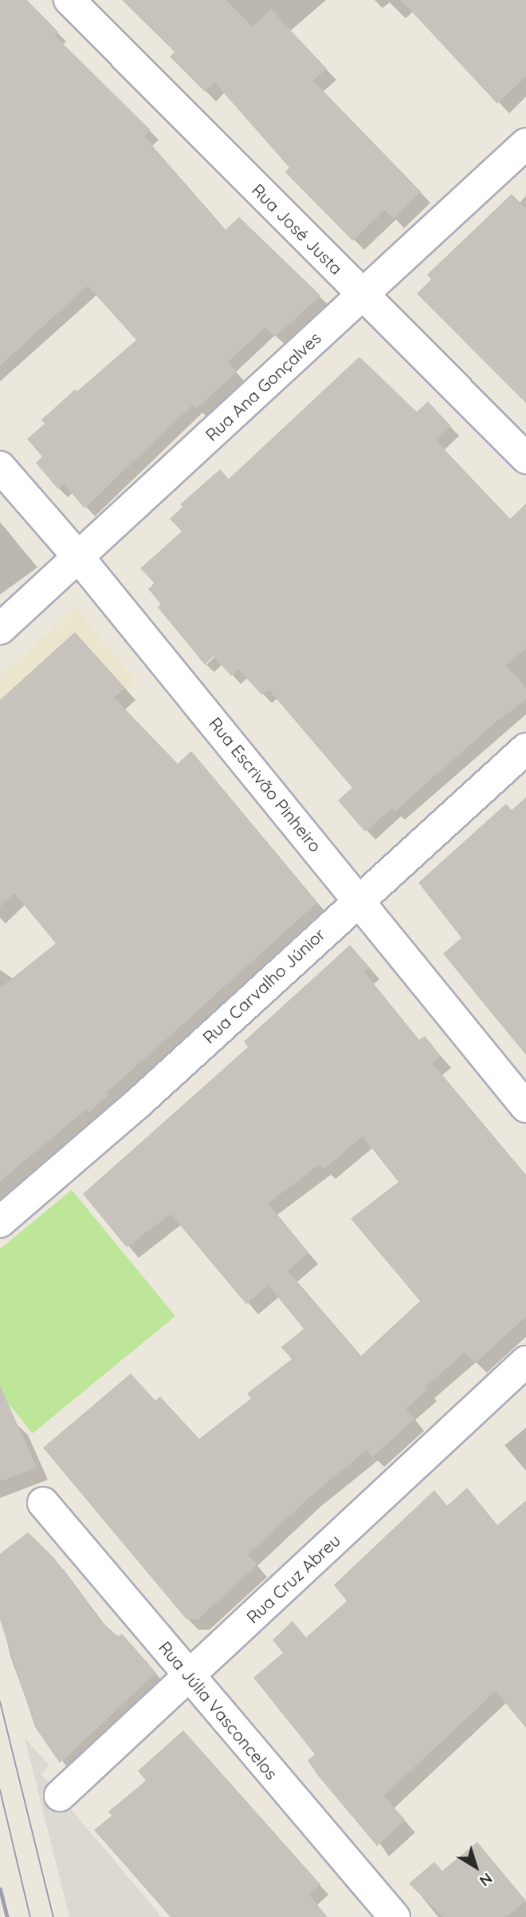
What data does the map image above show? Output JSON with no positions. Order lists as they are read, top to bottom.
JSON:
{
  "streets": {
    "street": [
      "Rua José Justa",
      "Rua Ana Gonçalves",
      "Rua Escrivão Pinheiro",
      "Rua Carvalho Júnior",
      "Rua Cruz Abreu",
      "Rua Júlia Vasconcelos"
    ]
  },
  "crossings": [
    ["Rua José Justa", "Rua Ana Gonçalves"],
    ["Rua Ana Gonçalves", "Rua Escrivão Pinheiro"],
    ["Rua Escrivão Pinheiro", "Rua Carvalho Júnior"],
    ["Rua Cruz Abreu", "Rua Júlia Vasconcelos"]
  ],
  "north": "bottom right"
}
